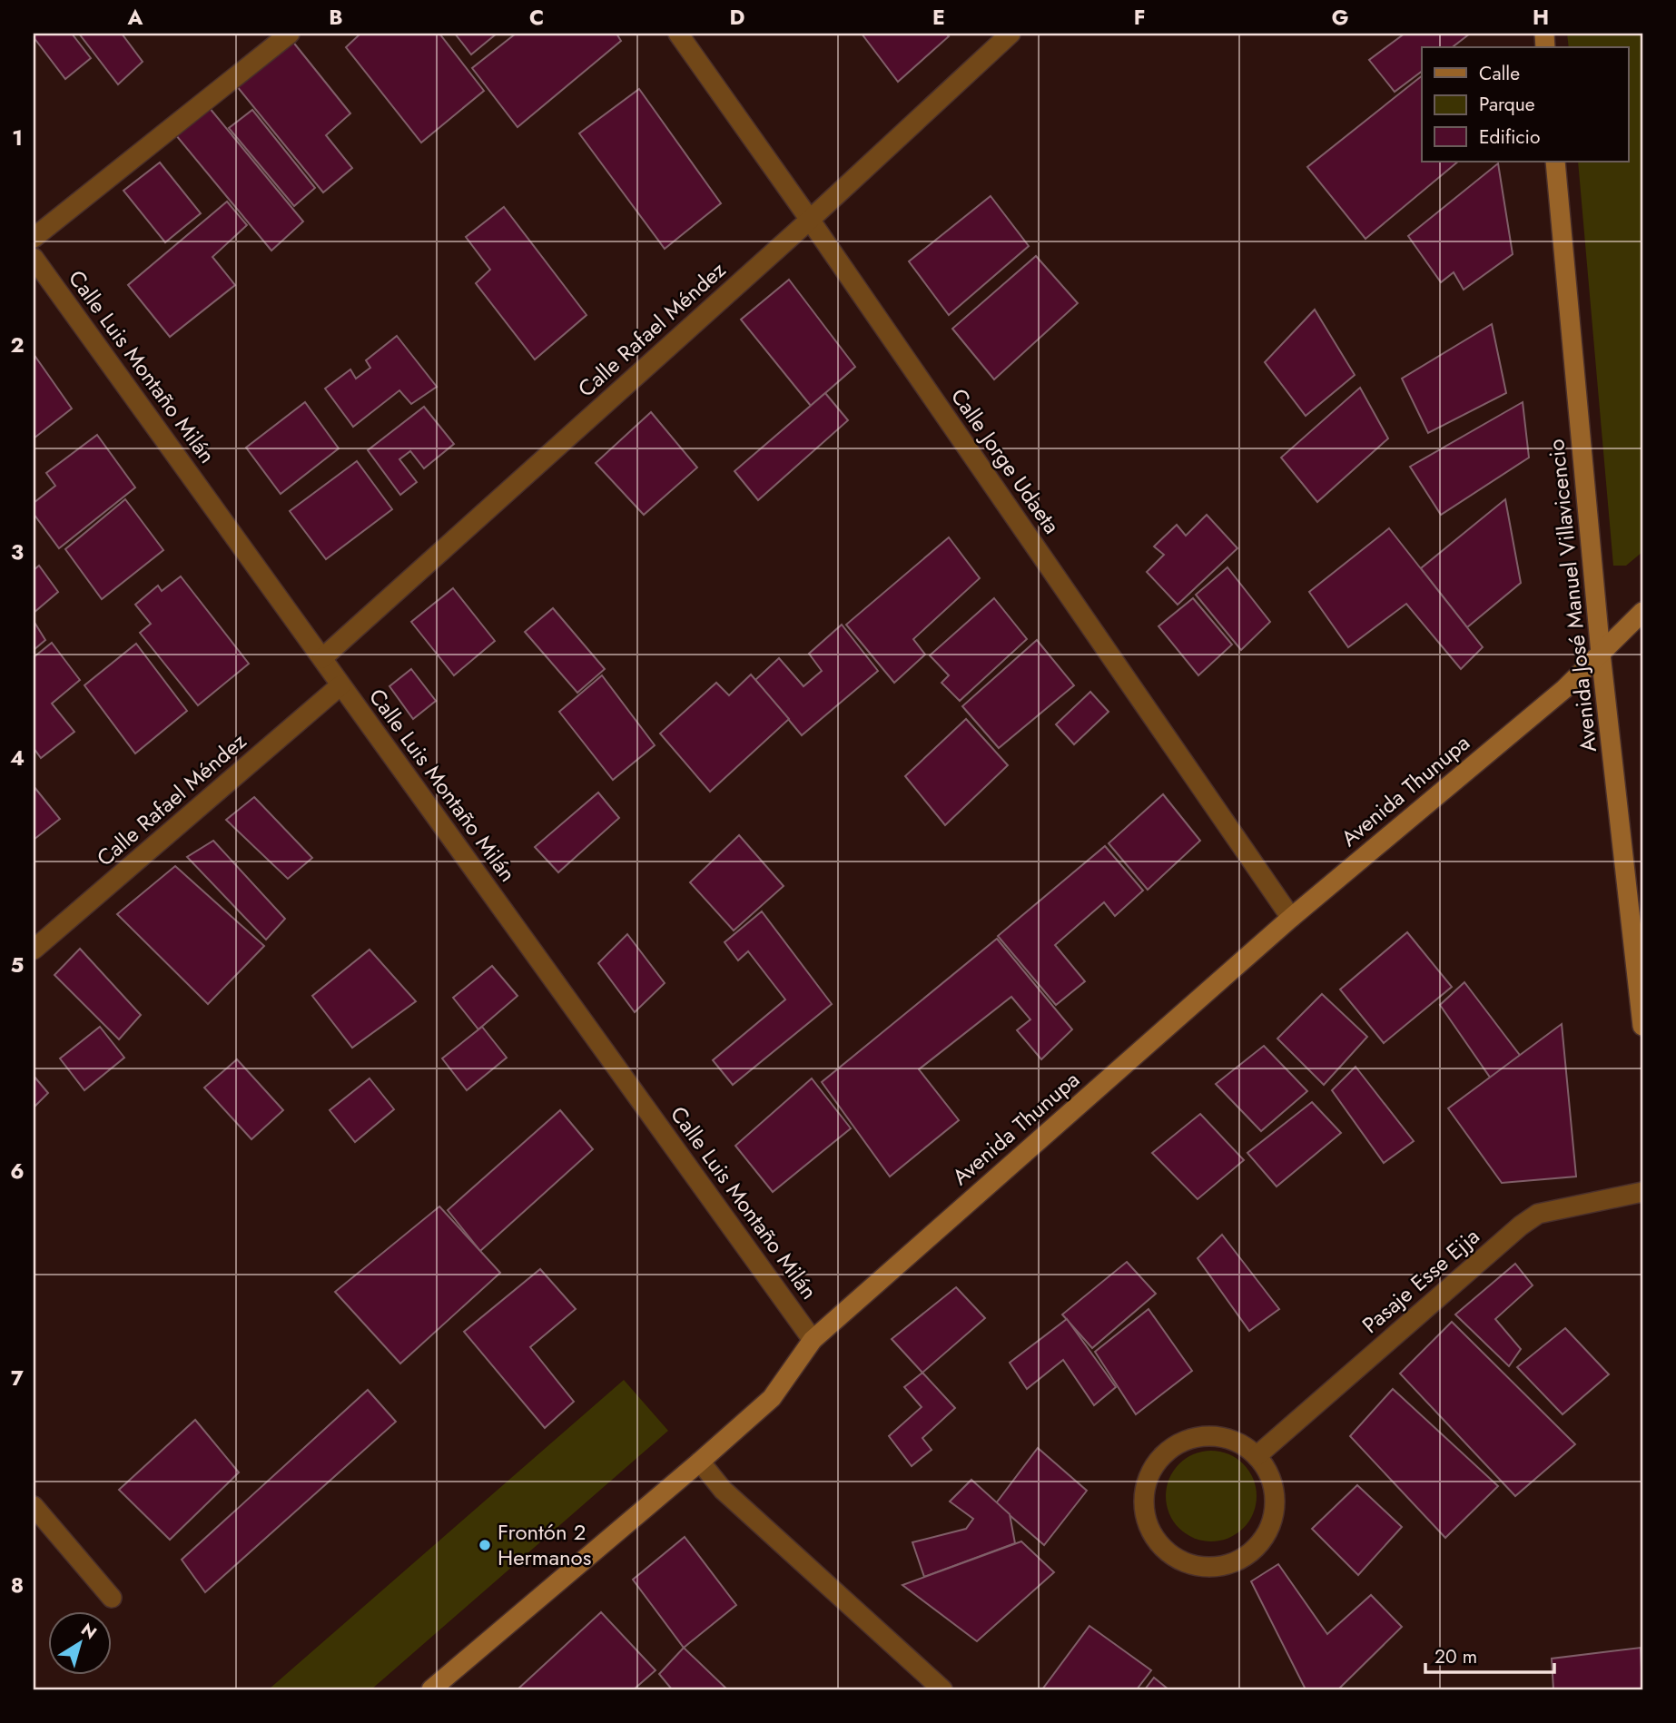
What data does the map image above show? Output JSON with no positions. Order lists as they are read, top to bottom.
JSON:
{
  "streets": {
    "street": [
      "Calle Rafael Méndez",
      "Calle Luis Montaño Milán",
      "Calle Jorge Udaeta",
      "Avenida José Manuel Villavicencio",
      "Avenida Thunupa",
      "Pasaje Esse Ejja"
    ]
  },
  "crossings": [
    ["Calle Rafael Méndez", "Calle Luis Montaño Milán"],
    ["Calle Rafael Méndez", "Calle Jorge Udaeta"],
    ["Calle Luis Montaño Milán", "Avenida Thunupa"],
    ["Calle Jorge Udaeta", "Avenida Thunupa"],
    ["Avenida José Manuel Villavicencio", "Avenida Thunupa"]
  ],
  "places": ["Frontón 2 Hermanos"],
  "legend": ["Calle", "Parque", "Edificio"],
  "scale_bar": "20 m",
  "north": "top right",
  "grid": {
    "columns": [
      "A",
      "B",
      "C",
      "D",
      "E",
      "F",
      "G",
      "H"
    ],
    "rows": [
      "1",
      "2",
      "3",
      "4",
      "5",
      "6",
      "7",
      "8"
    ]
  }
}
